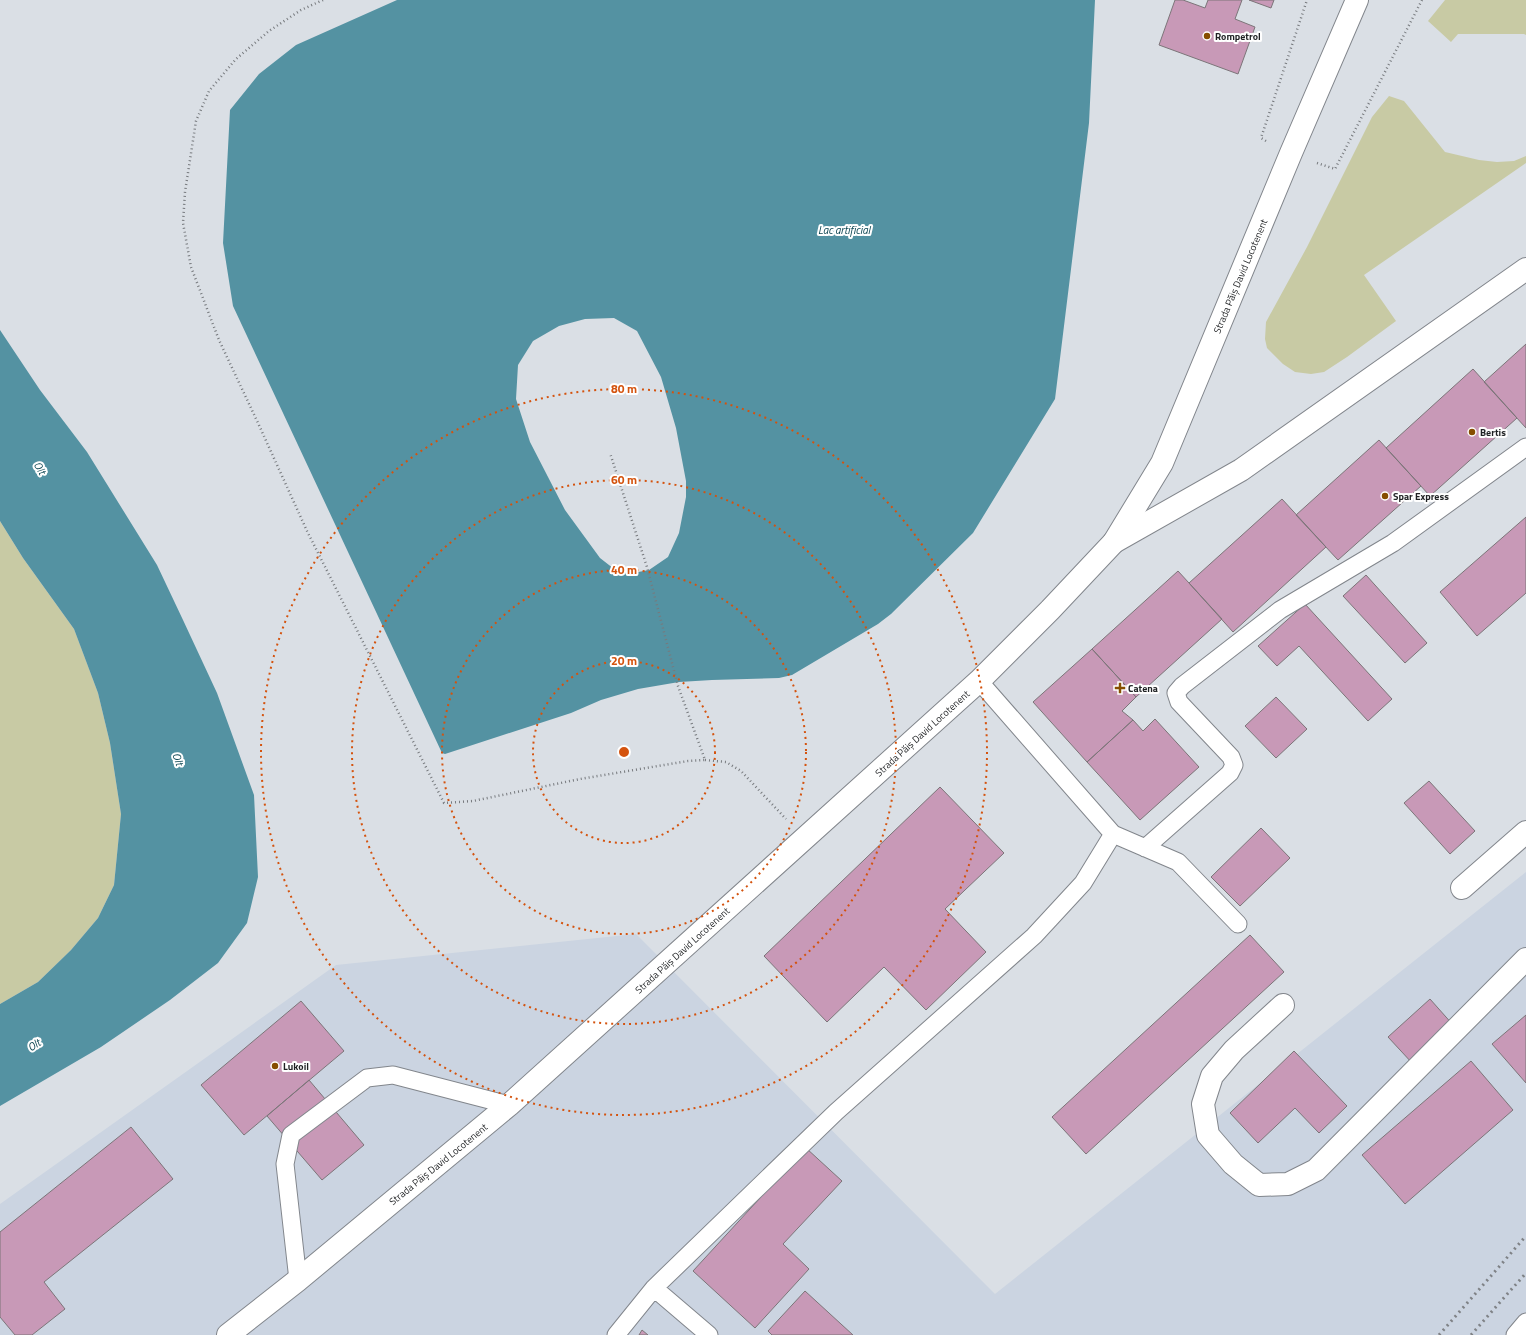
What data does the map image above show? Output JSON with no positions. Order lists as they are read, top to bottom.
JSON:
{
  "streets": {
    "main road": ["Strada Păiș David Locotenent"]
  },
  "water": ["Lac artificial", "Olt"],
  "places": {
    "other": [
      "Rompetrol",
      "Bertis",
      "Spar Express",
      "Lukoil"
    ],
    "health": ["Catena"]
  },
  "rings": [
    "80 m",
    "60 m",
    "40 m",
    "20 m"
  ]
}
